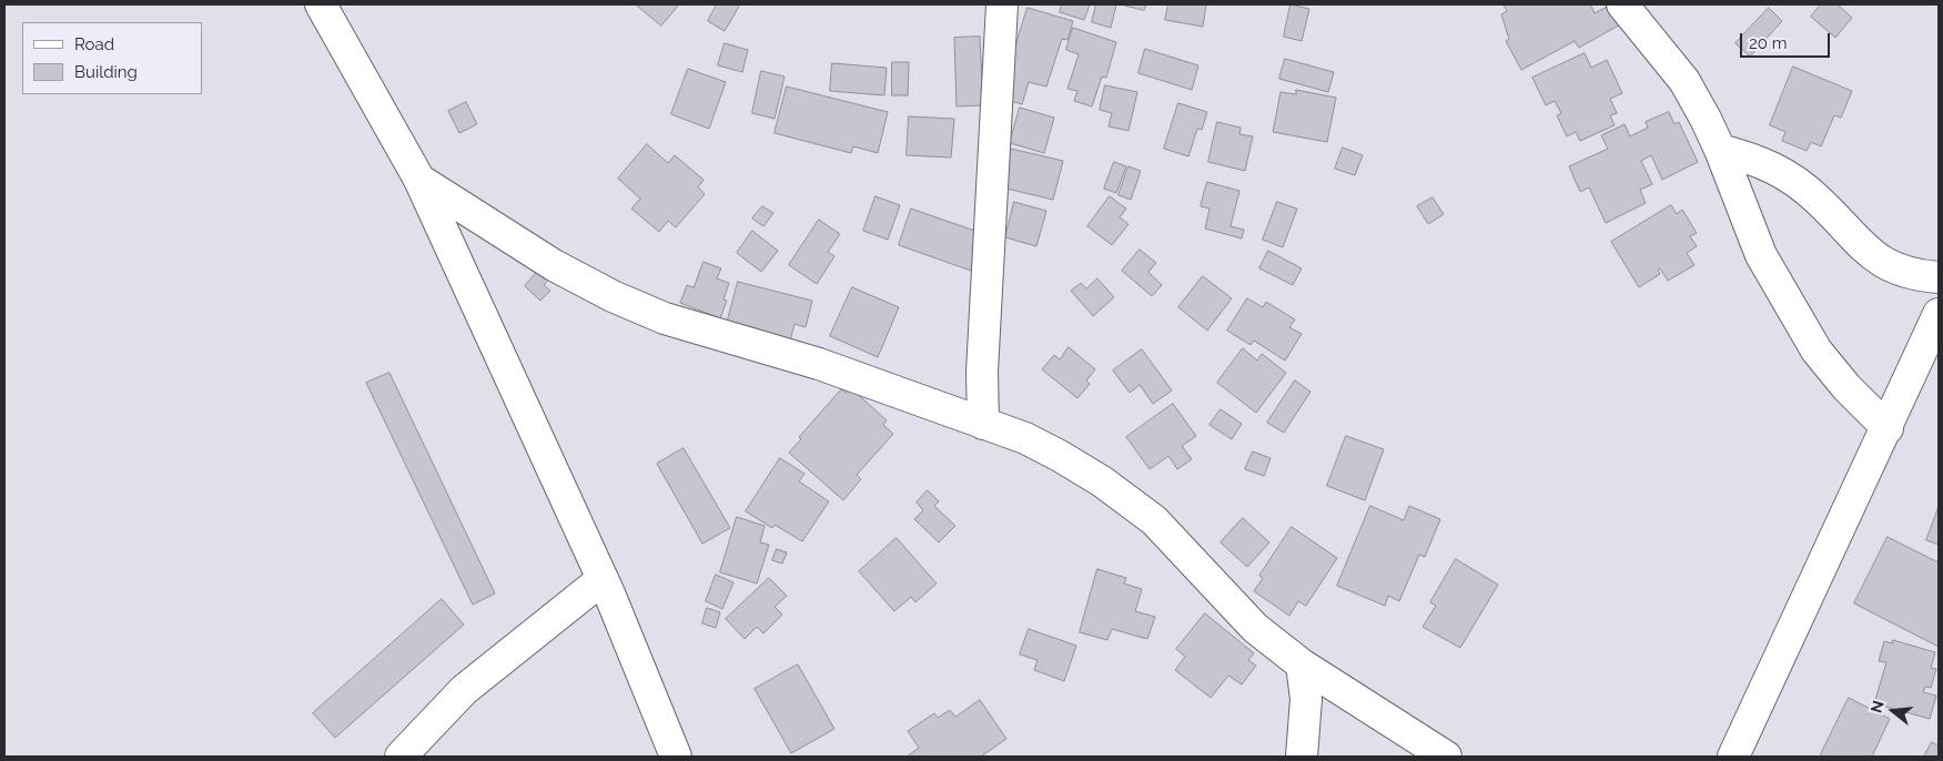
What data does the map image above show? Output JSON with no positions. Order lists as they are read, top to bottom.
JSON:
{
  "legend": ["Road", "Building"],
  "scale_bar": "20 m",
  "north": "left"
}
